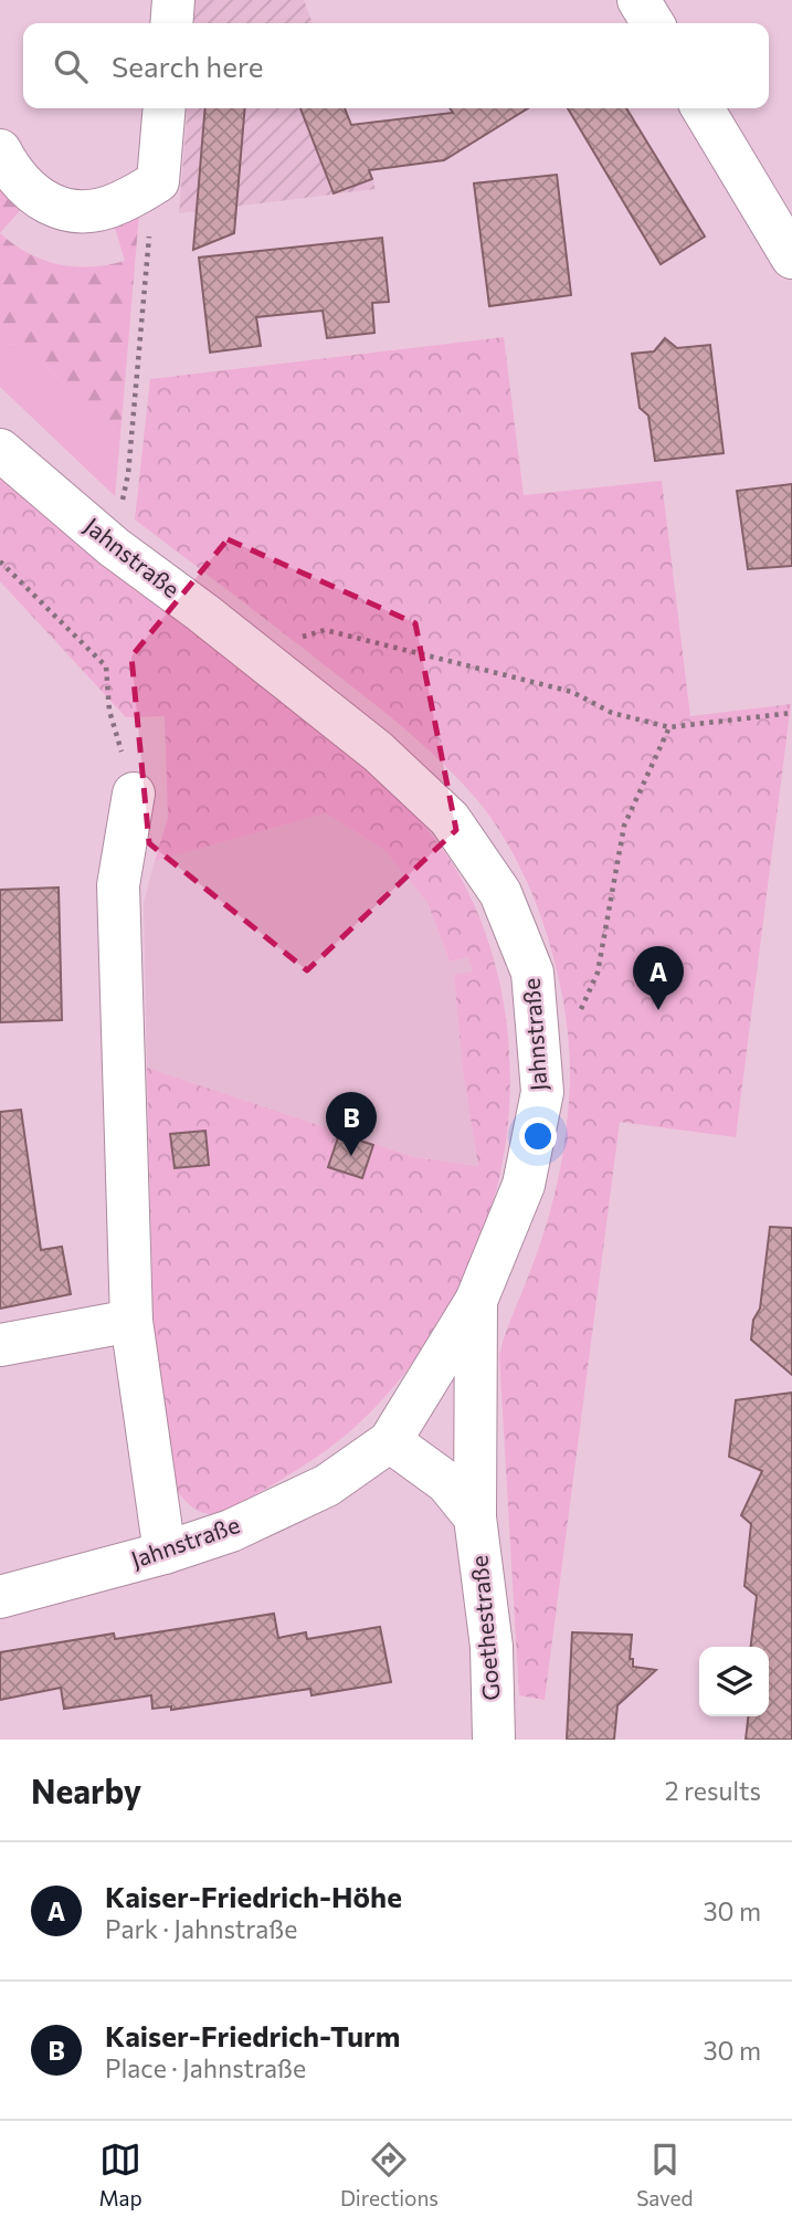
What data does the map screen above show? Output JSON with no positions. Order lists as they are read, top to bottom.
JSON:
{
  "streets": {
    "street": ["Jahnstraße", "Goethestraße"]
  },
  "crossings": [
    ["Jahnstraße", "Goethestraße"]
  ],
  "page": {
    "search": "Search here",
    "pins": ["A", "B"],
    "heading": ["Nearby", "2 results"],
    "list": [
      {
        "mark": "A",
        "name": "Kaiser-Friedrich-Höhe",
        "note": "Park · Jahnstraße",
        "value": "30 m"
      },
      {
        "mark": "B",
        "name": "Kaiser-Friedrich-Turm",
        "note": "Place · Jahnstraße",
        "value": "30 m"
      }
    ],
    "nav": ["Map", "Directions", "Saved"]
  }
}
